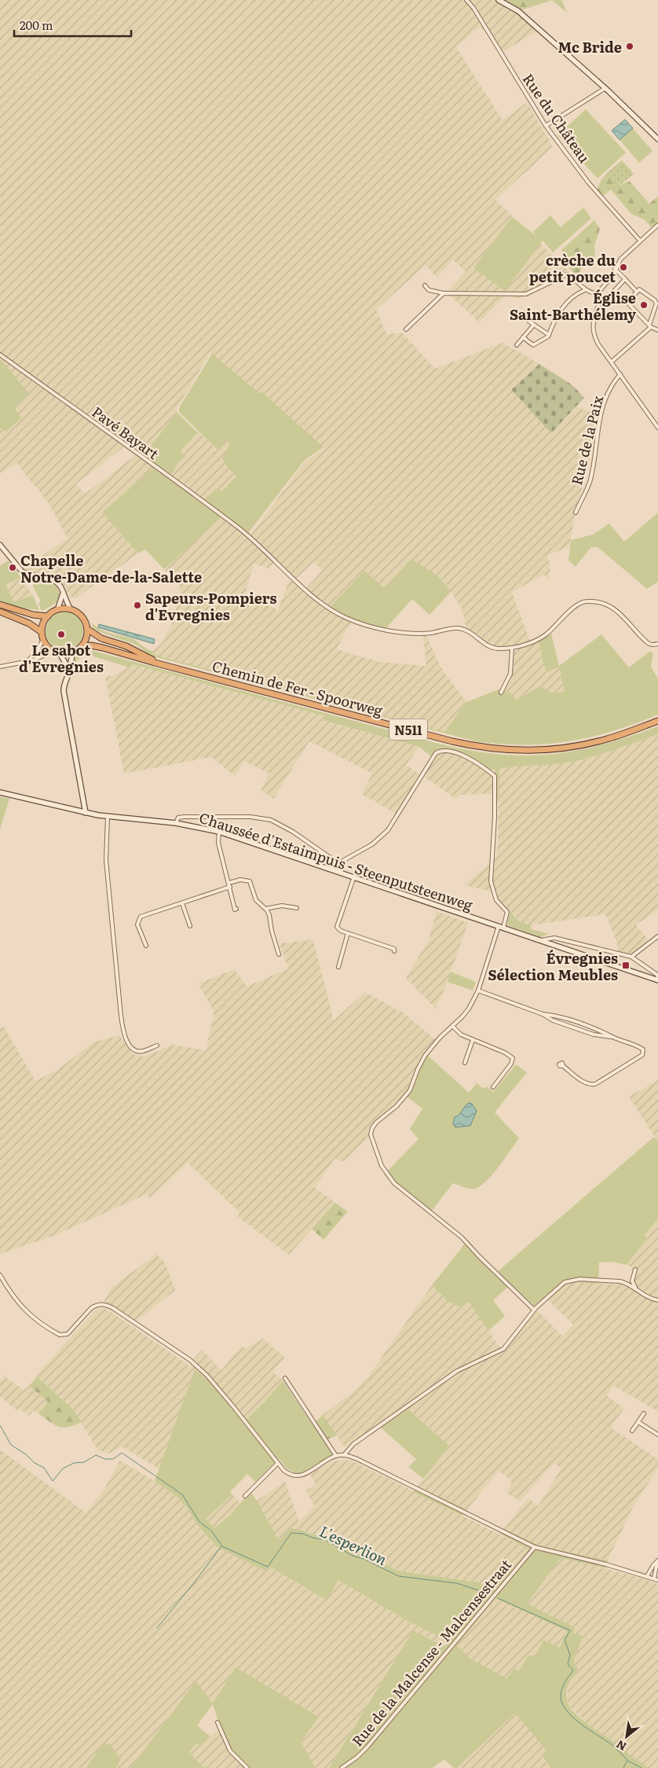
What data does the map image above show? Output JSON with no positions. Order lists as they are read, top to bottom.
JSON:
{
  "streets": {
    "highway": ["Chemin de Fer - Spoorweg", "N511"],
    "main road": ["Chaussée d'Estaimpuis - Steenputsteenweg"],
    "street": [
      "Rue du Château",
      "Pavé Bayart",
      "Rue de la Paix",
      "Rue de la Malcense - Malcensestraat"
    ]
  },
  "water": ["L'esperlion"],
  "places": {
    "other": [
      "Mc Bride",
      "crèche du petit poucet",
      "Église Saint-Barthélemy",
      "Chapelle Notre-Dame-de-la-Salette",
      "Sapeurs-Pompiers d'Evregnies",
      "Le sabot d'Evregnies"
    ],
    "transit": ["Évregnies Sélection Meubles"]
  },
  "scale_bar": "200 m",
  "north": "bottom left"
}
